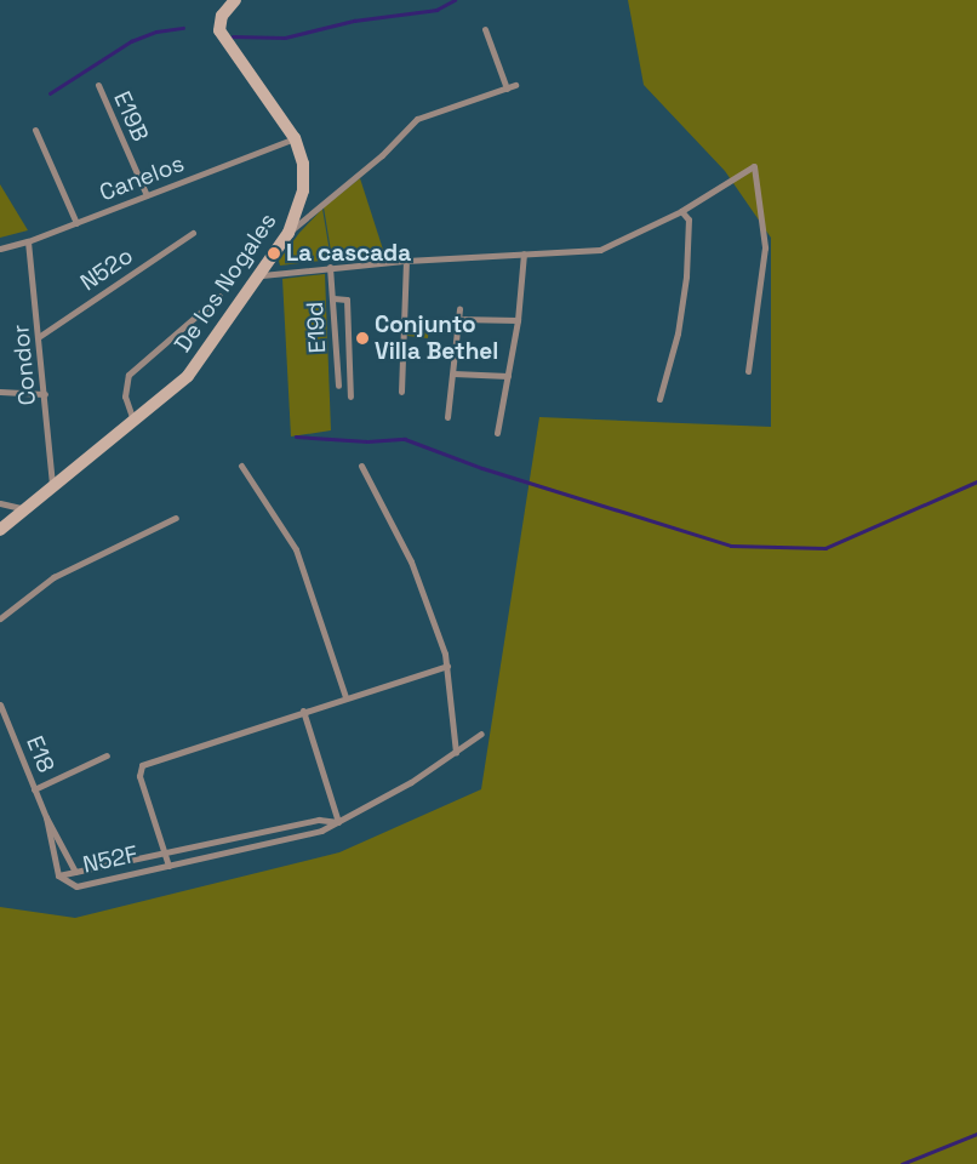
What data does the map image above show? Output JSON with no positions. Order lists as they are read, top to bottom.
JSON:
{
  "streets": {
    "street": [
      "E19B",
      "Canelos",
      "N52o",
      "De los Nogales",
      "E19d",
      "Condor",
      "E18",
      "N52F"
    ]
  },
  "crossings": [
    ["E19B", "Canelos"],
    ["Canelos", "De los Nogales"],
    ["Canelos", "Condor"],
    ["N52o", "Condor"],
    ["De los Nogales", "Condor"],
    ["E18", "N52F"]
  ],
  "places": ["La cascada", "Conjunto Villa Bethel"]
}
